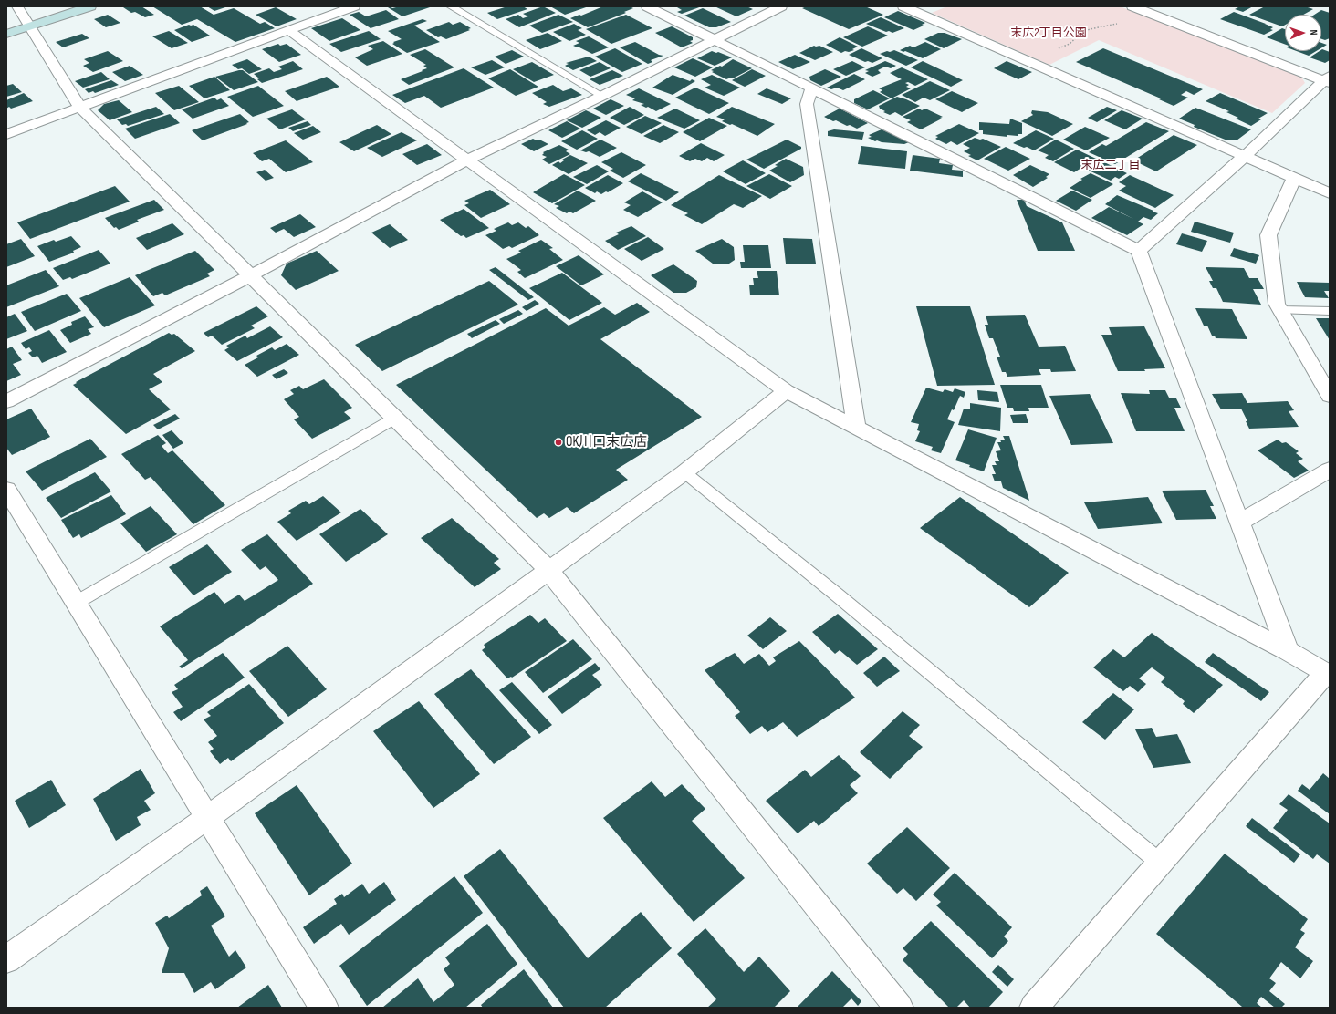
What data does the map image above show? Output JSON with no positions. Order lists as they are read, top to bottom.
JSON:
{
  "districts": ["末広二丁目"],
  "parks": ["末広2丁目公園"],
  "places": ["OK川口末広店"],
  "north": "right"
}
